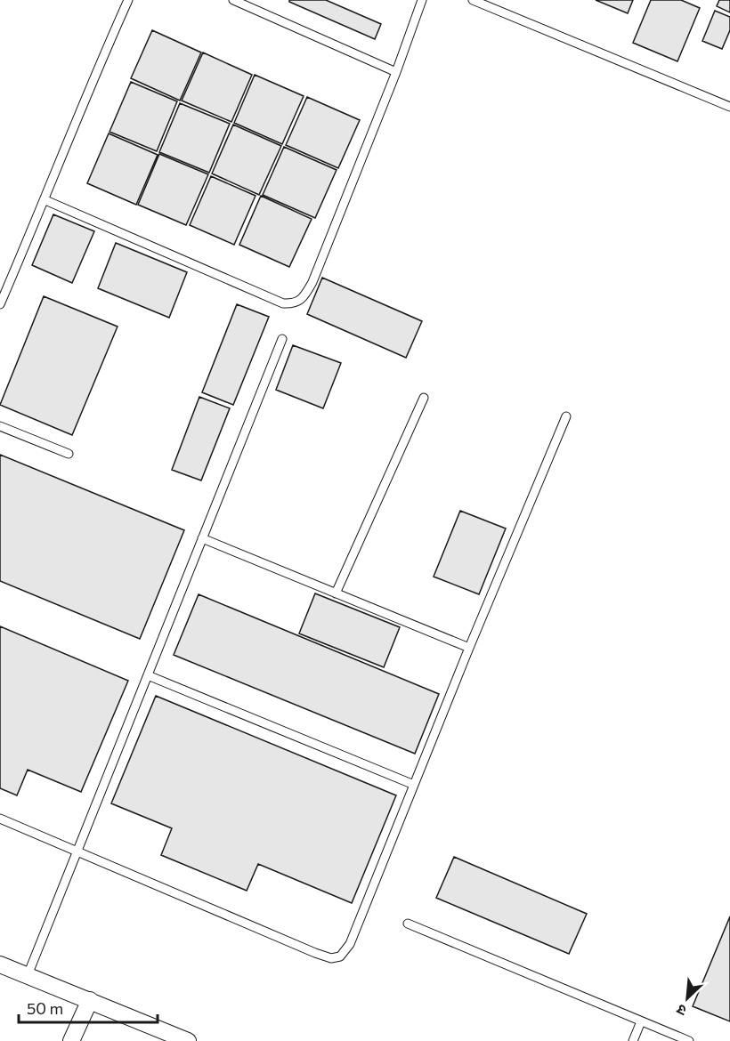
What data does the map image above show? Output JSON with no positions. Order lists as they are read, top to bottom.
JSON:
{
  "scale_bar": "50 m",
  "north": "bottom left"
}
